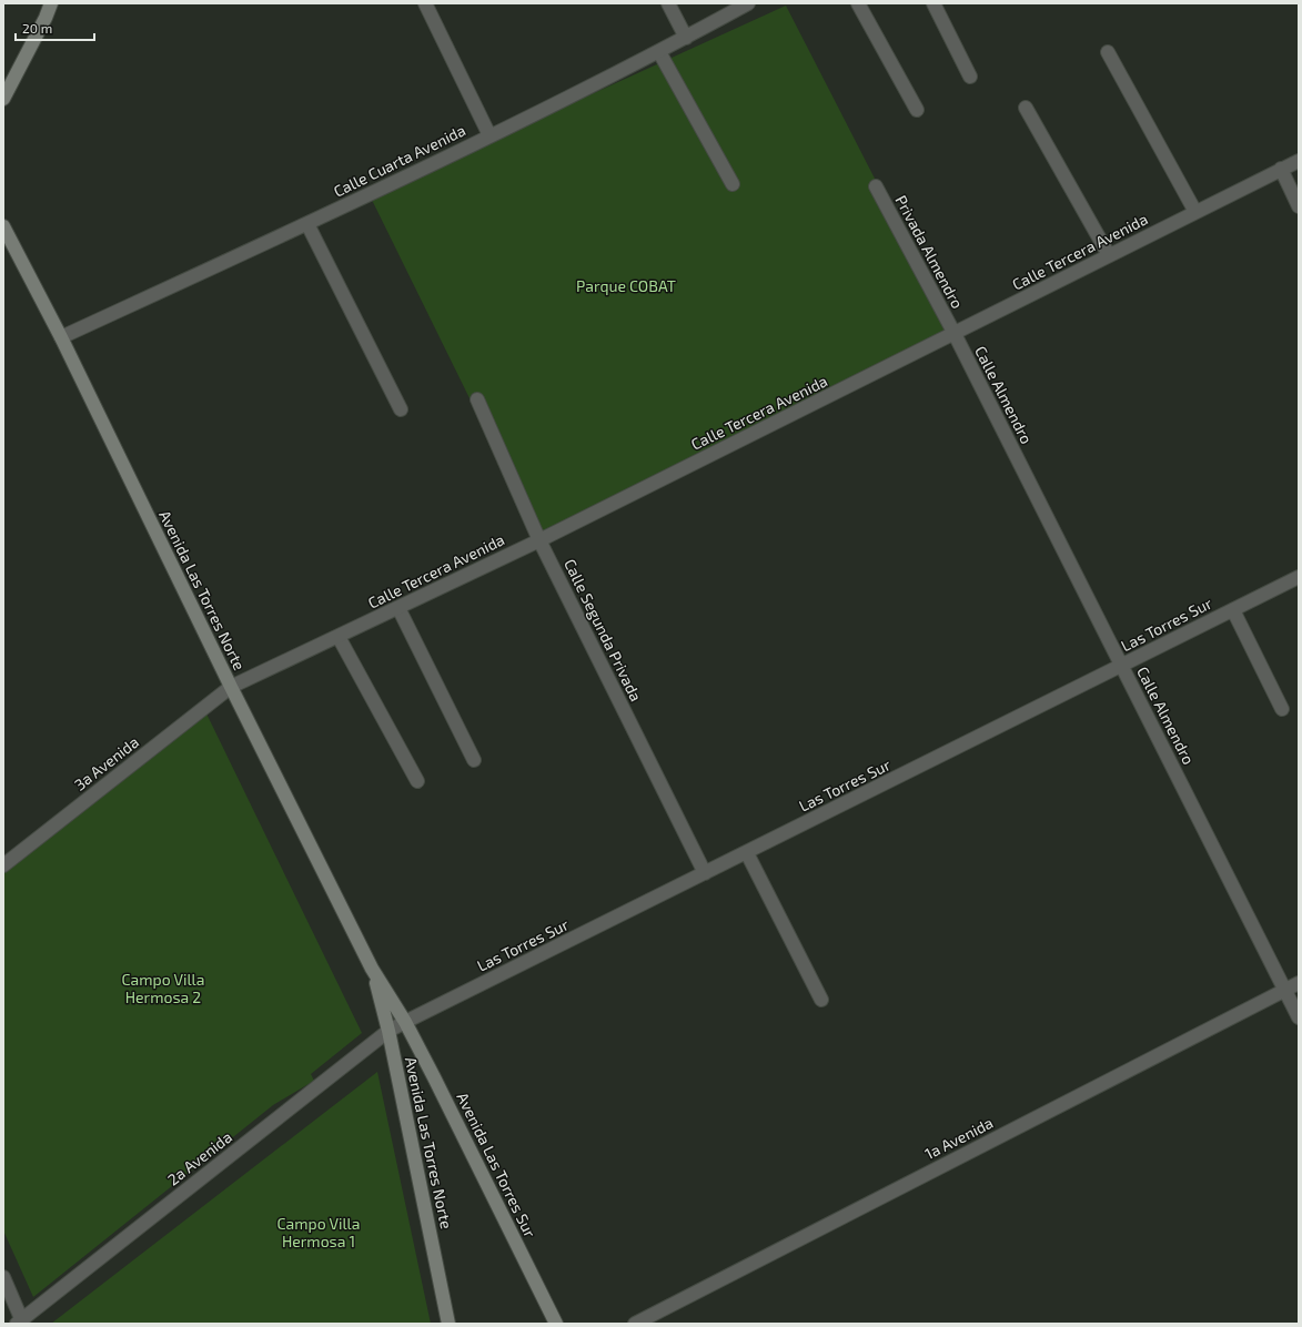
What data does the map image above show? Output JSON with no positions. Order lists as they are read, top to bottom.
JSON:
{
  "streets": {
    "main road": ["Avenida Las Torres Norte", "Avenida Las Torres Sur"],
    "street": [
      "Calle Cuarta Avenida",
      "Privada Almendro",
      "Calle Tercera Avenida",
      "Calle Almendro",
      "Las Torres Sur",
      "Calle Segunda Privada",
      "3a Avenida",
      "1a Avenida",
      "2a Avenida"
    ]
  },
  "crossings": [
    ["Calle Cuarta Avenida", "Avenida Las Torres Norte"],
    ["Privada Almendro", "Calle Tercera Avenida"],
    ["Privada Almendro", "Calle Almendro"],
    ["Calle Tercera Avenida", "Calle Almendro"],
    ["Calle Tercera Avenida", "Avenida Las Torres Norte"],
    ["Calle Tercera Avenida", "Calle Segunda Privada"],
    ["Calle Tercera Avenida", "3a Avenida"],
    ["Calle Almendro", "Las Torres Sur"],
    ["Calle Almendro", "1a Avenida"],
    ["Avenida Las Torres Norte", "Las Torres Sur"],
    ["Avenida Las Torres Norte", "3a Avenida"],
    ["Avenida Las Torres Norte", "2a Avenida"],
    ["Avenida Las Torres Norte", "Avenida Las Torres Sur"],
    ["Las Torres Sur", "Calle Segunda Privada"],
    ["Las Torres Sur", "2a Avenida"],
    ["Las Torres Sur", "Avenida Las Torres Sur"],
    ["2a Avenida", "Avenida Las Torres Sur"]
  ],
  "parks": ["Parque COBAT", "Campo Villa Hermosa 2", "Campo Villa Hermosa 1"],
  "scale_bar": "20 m"
}
